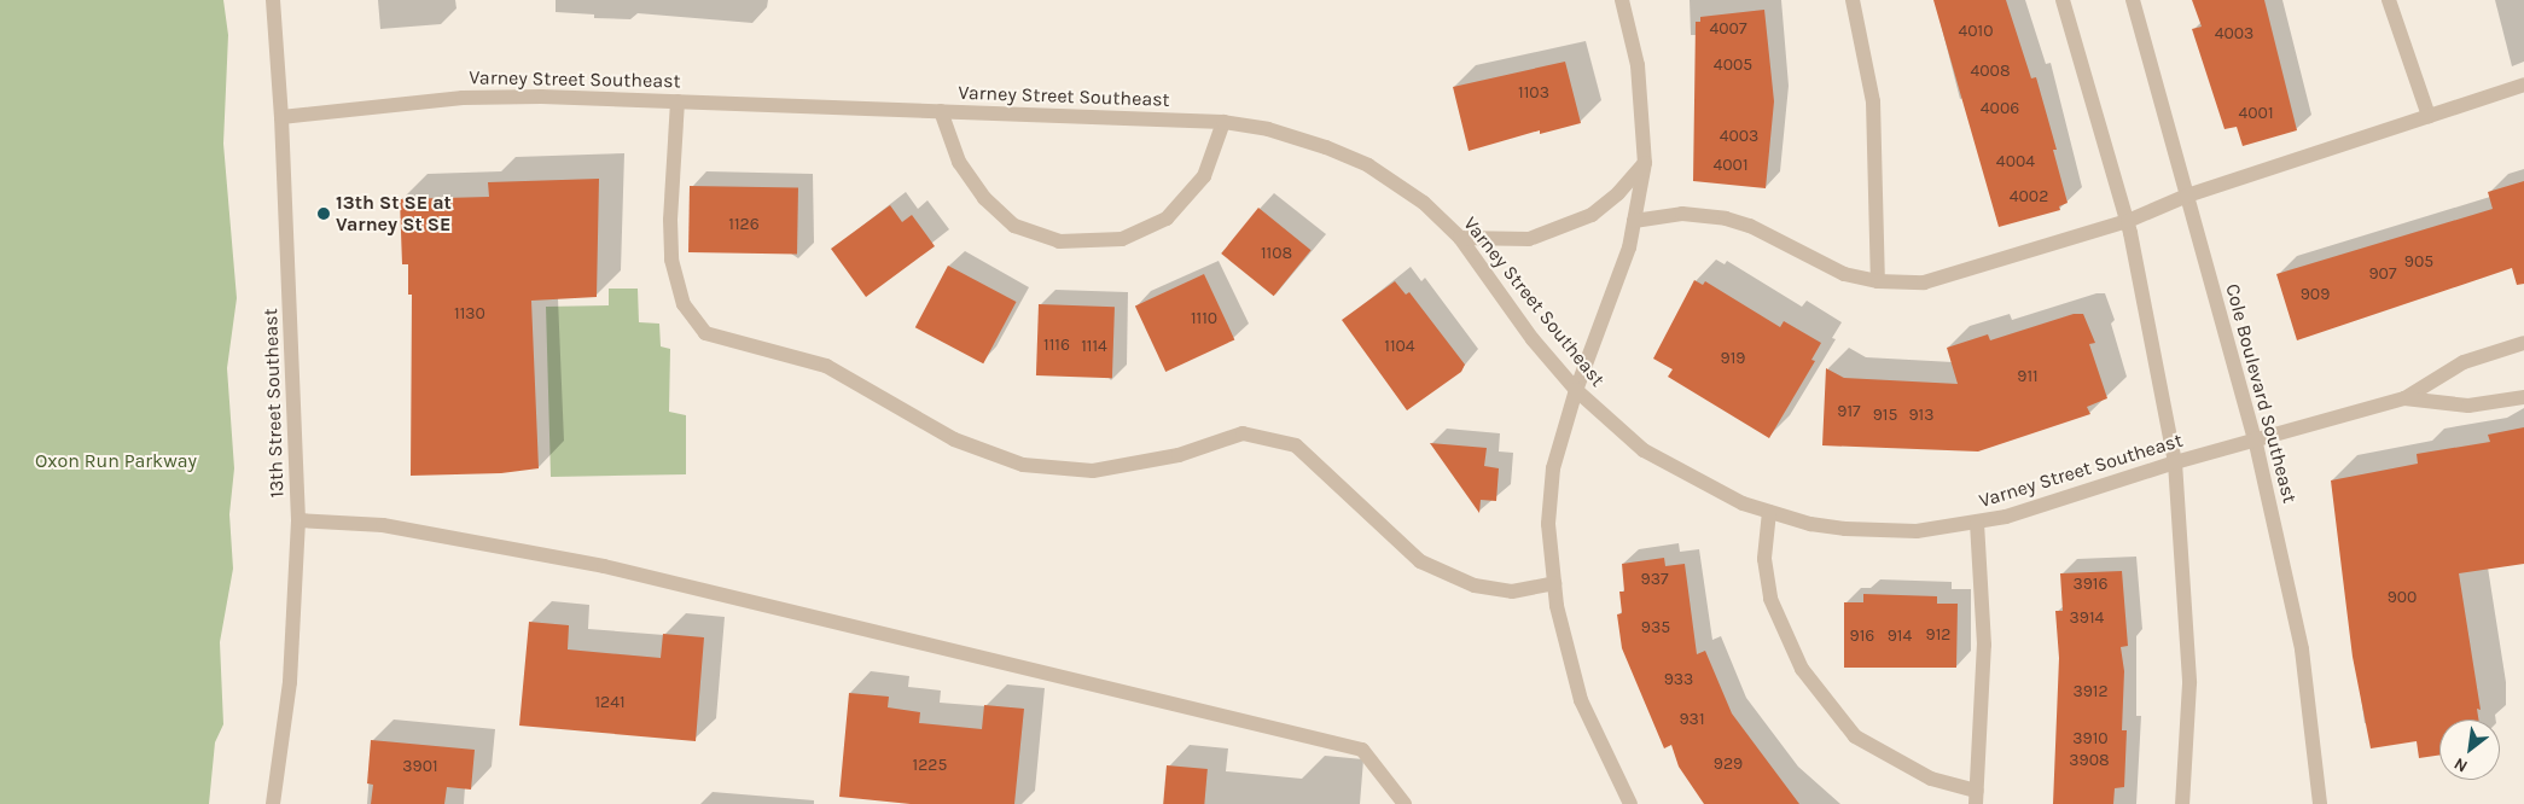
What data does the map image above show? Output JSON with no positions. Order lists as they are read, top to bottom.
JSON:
{
  "streets": {
    "street": ["Varney Street Southeast", "Cole Boulevard Southeast", "13th Street Southeast"]
  },
  "crossings": [
    ["Varney Street Southeast", "Cole Boulevard Southeast"],
    ["Varney Street Southeast", "13th Street Southeast"]
  ],
  "parks": ["Oxon Run Parkway"],
  "places": ["13th St SE at Varney St SE"],
  "house_numbers": [
    "4007",
    "4010",
    "4003",
    "4005",
    "4008",
    "1103",
    "4006",
    "4001",
    "4003",
    "4004",
    "4001",
    "4002",
    "1126",
    "1108",
    "905",
    "907",
    "909",
    "1130",
    "1110",
    "1116",
    "1114",
    "1104",
    "919",
    "911",
    "917",
    "915",
    "913",
    "937",
    "3916",
    "900",
    "3914",
    "935",
    "912",
    "916",
    "914",
    "933",
    "3912",
    "1241",
    "931",
    "3910",
    "3908",
    "929",
    "1225",
    "3901"
  ],
  "north": "bottom left"
}
